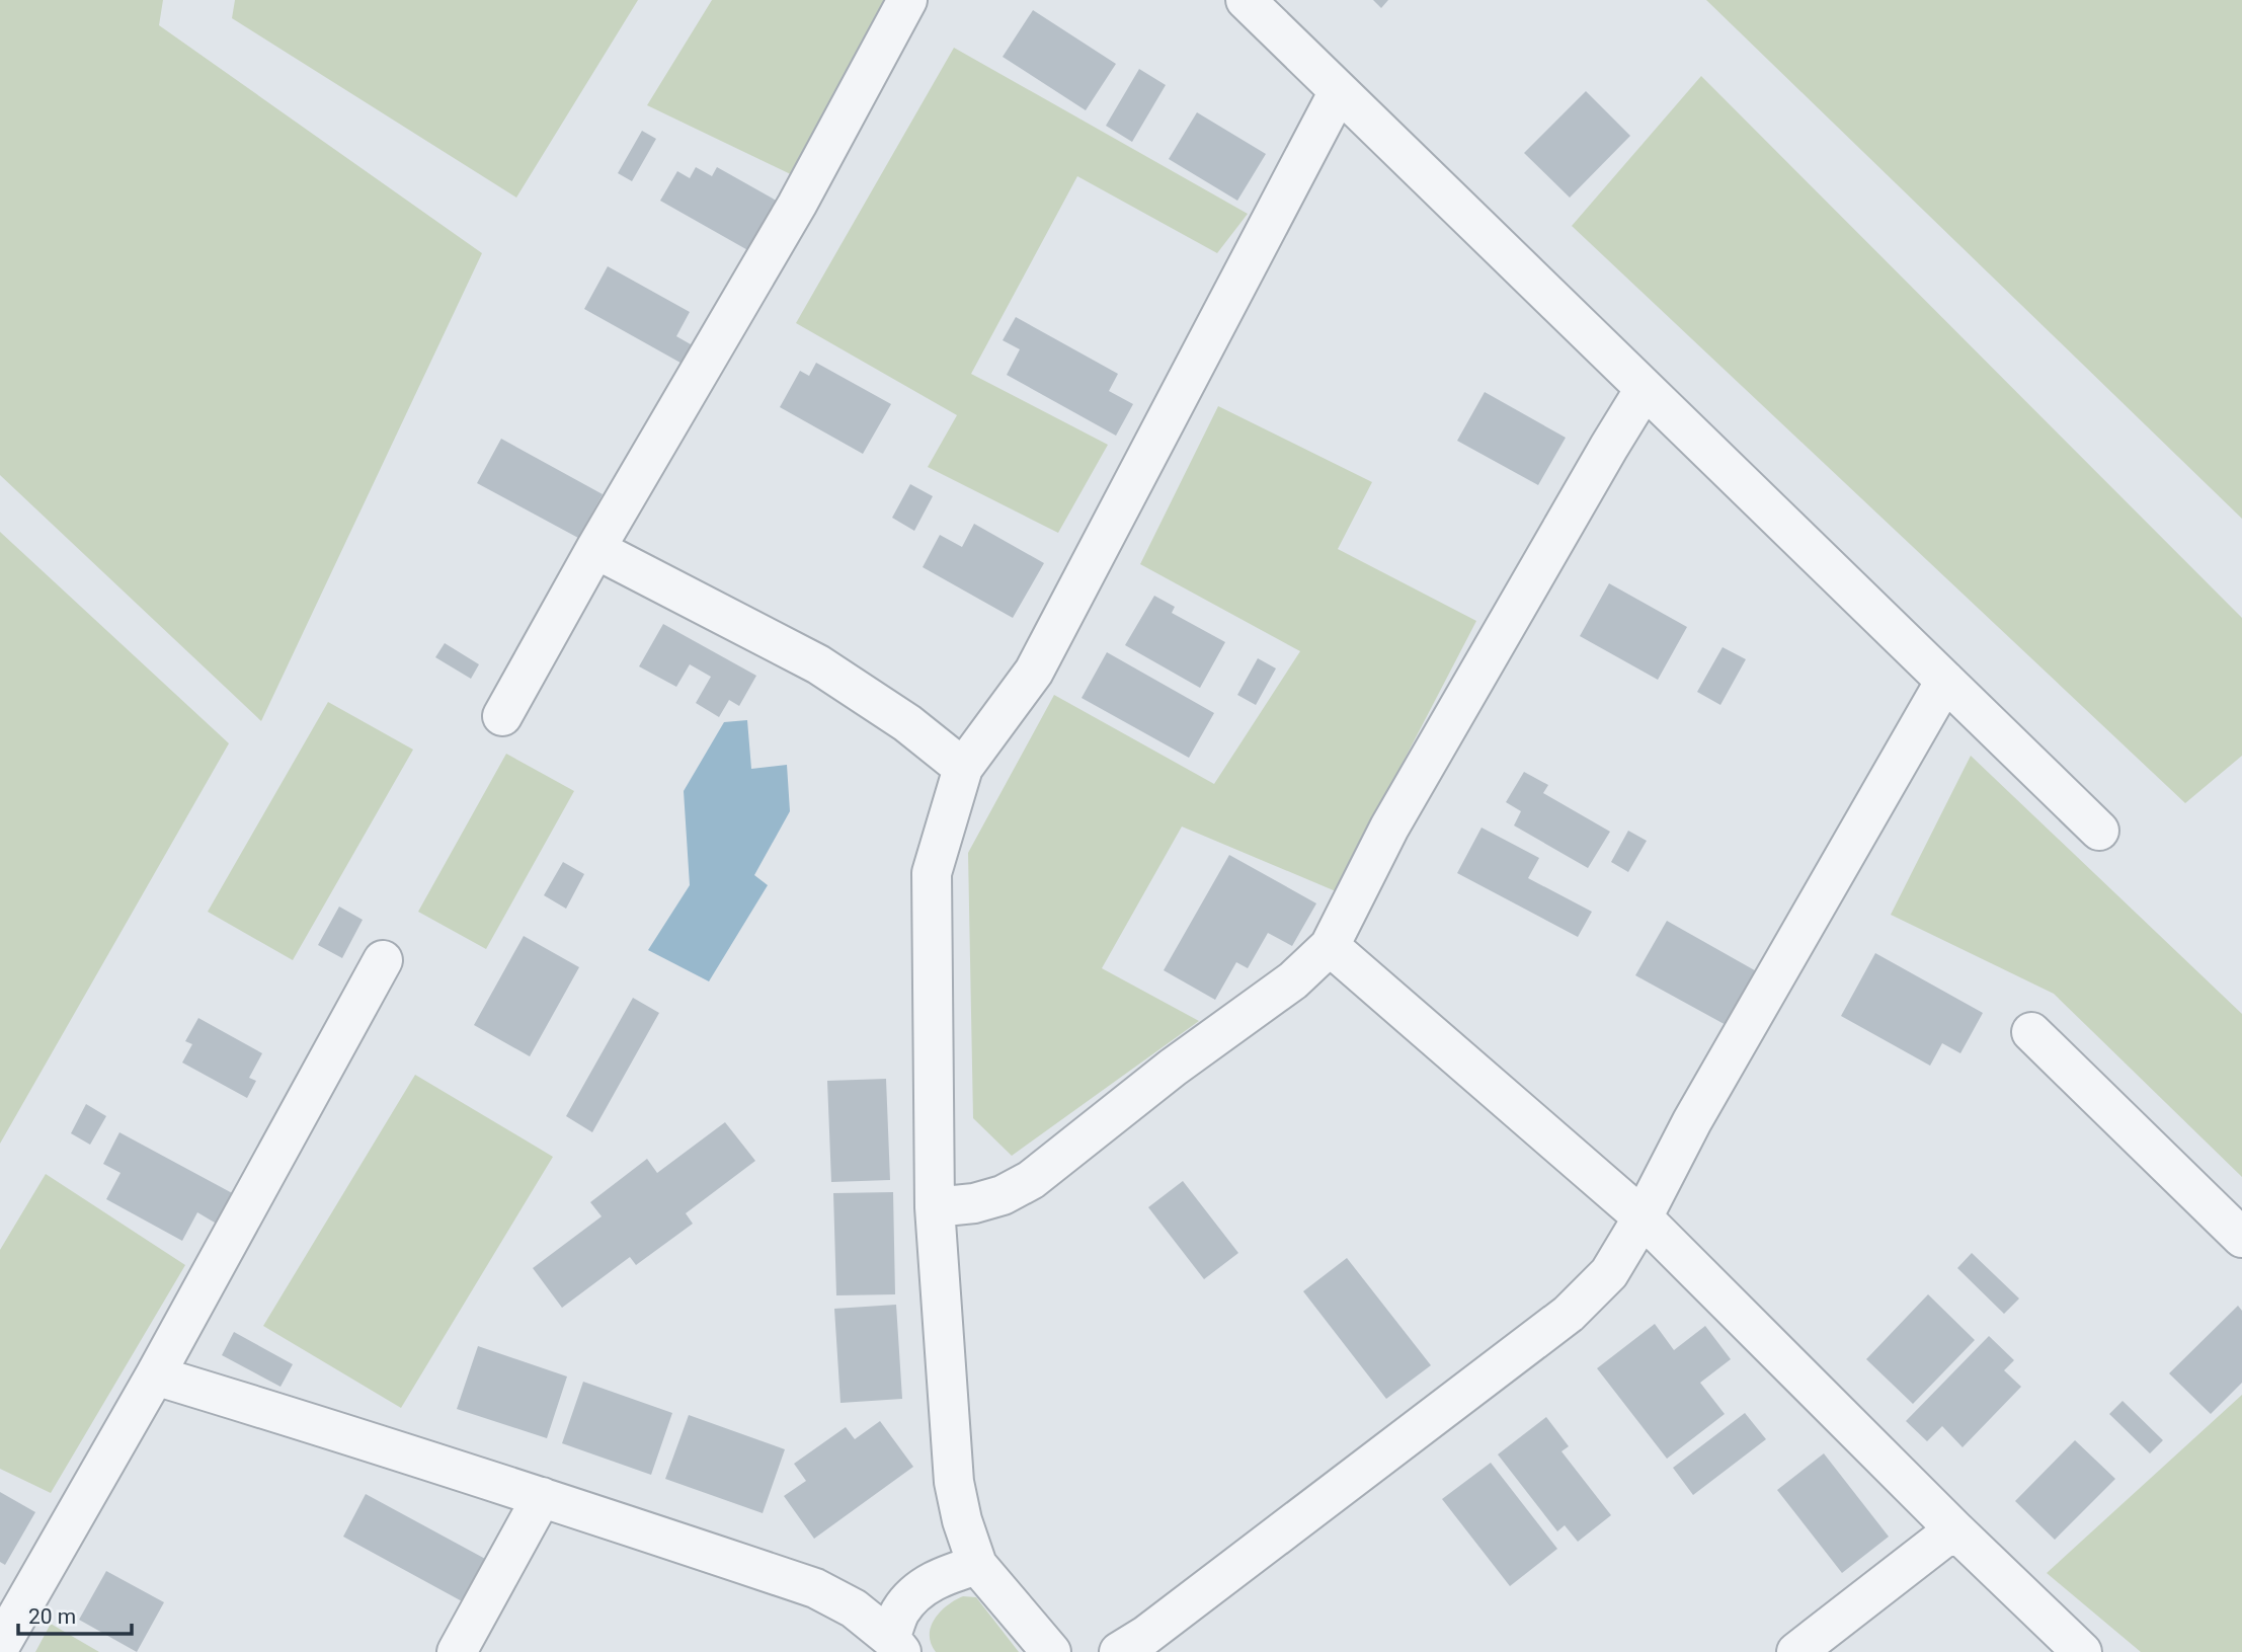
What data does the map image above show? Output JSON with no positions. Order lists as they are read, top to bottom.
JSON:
{
  "scale_bar": "20 m"
}
